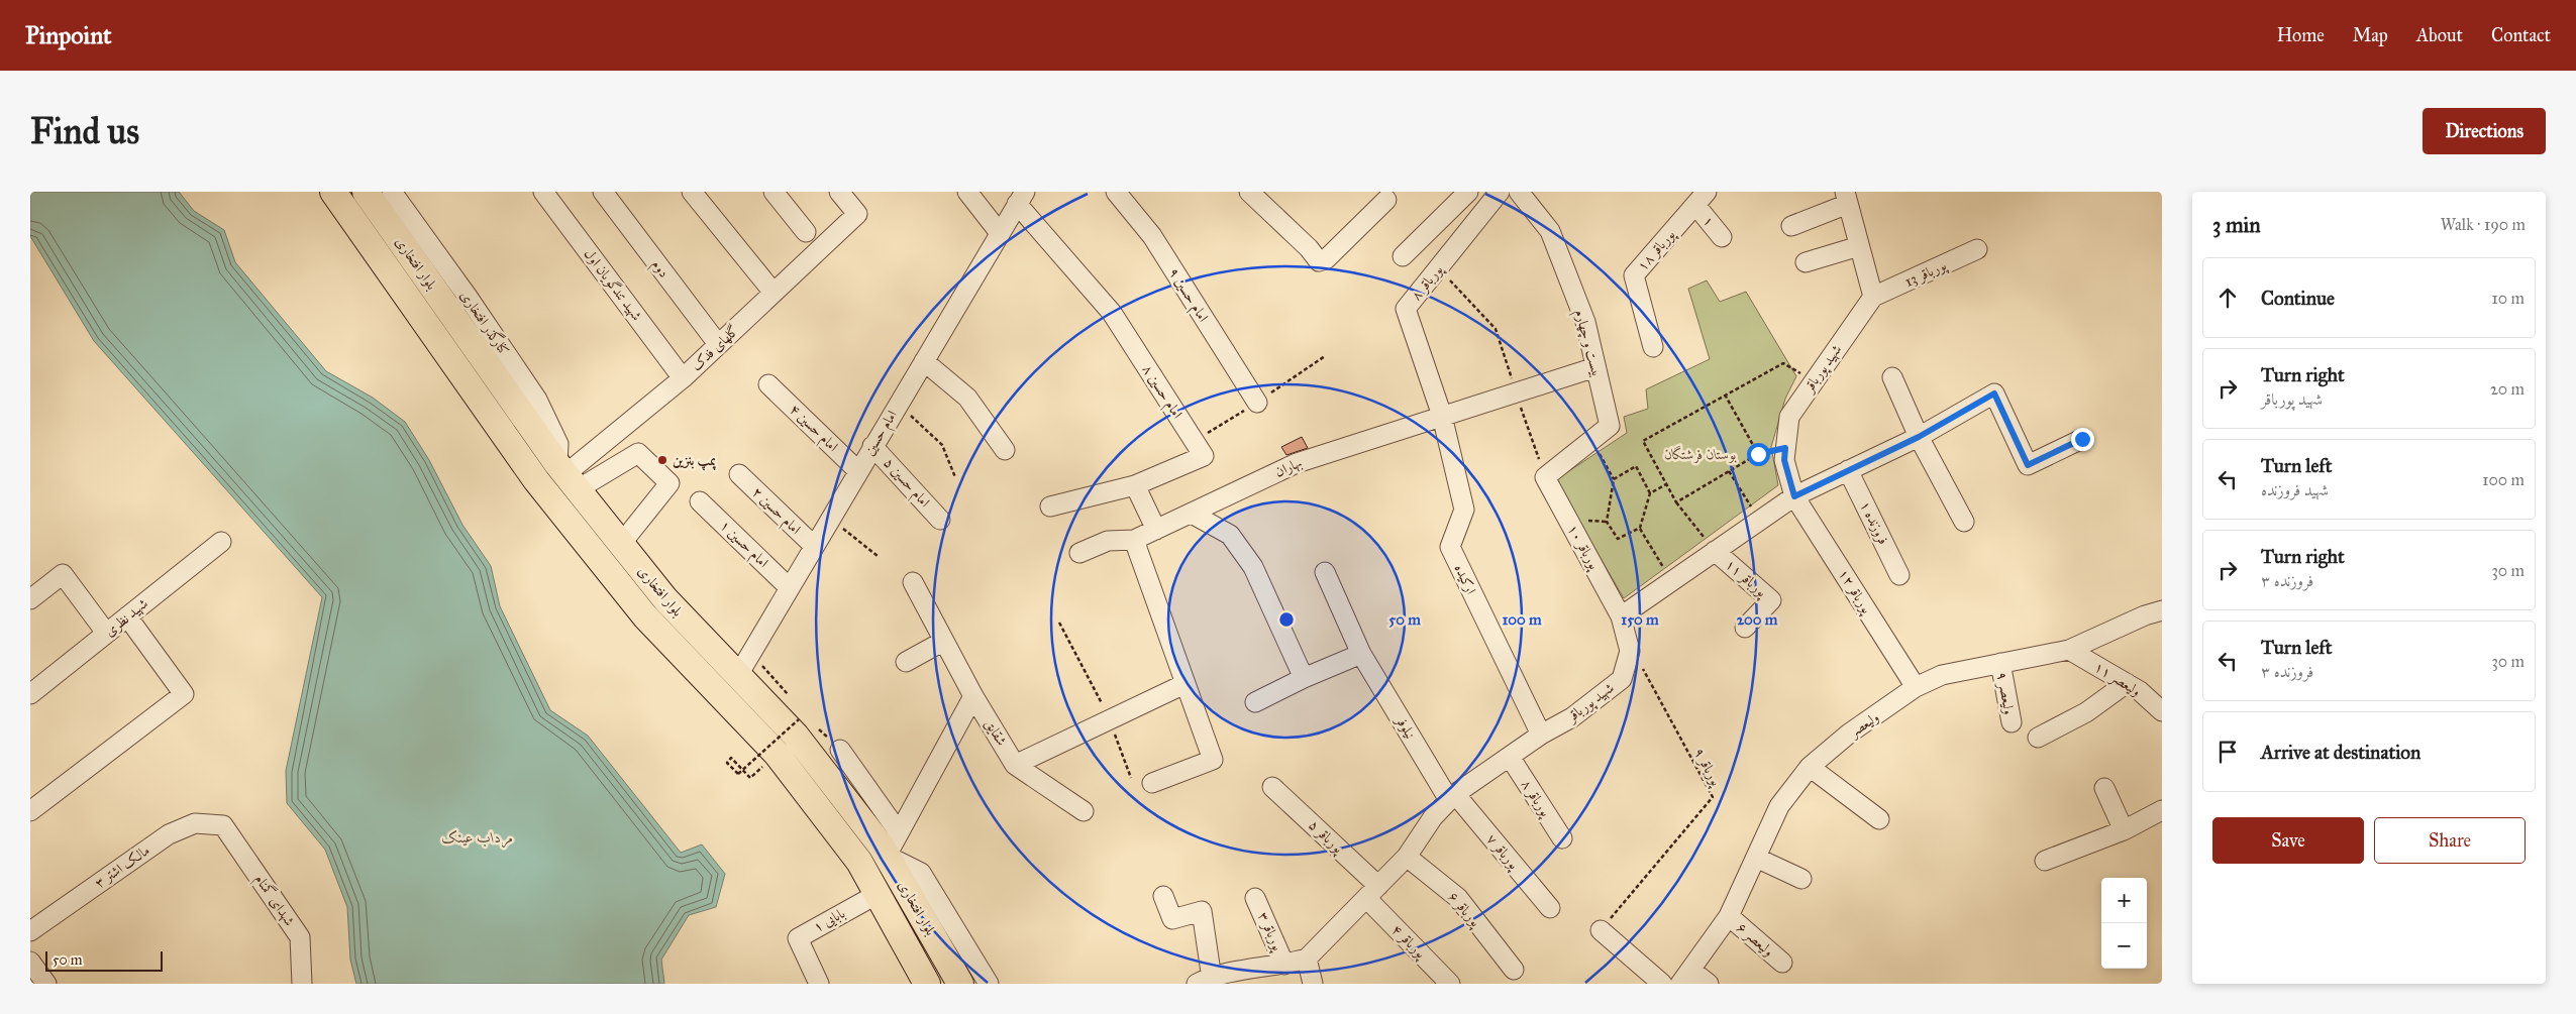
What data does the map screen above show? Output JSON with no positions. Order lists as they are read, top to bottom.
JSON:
{
  "streets": {
    "highway": ["بلوار افتخاری"],
    "street": [
      "۱",
      "پورباقر ۱۸",
      "دوم",
      "پورباقر 13",
      "پورباقر ۸",
      "شهید تندگویان اول",
      "امام حسین ۹",
      "کنارگذر افتخاری",
      "بیست و چهارم",
      "گلهای فدک",
      "شهید پورباقر",
      "امام حسین ۸",
      "امام حسین ۴",
      "امام حسین",
      "بهاران",
      "امام حسین ۵",
      "امام حسین ۲",
      "فروزنده ۱",
      "امام حسین ۱",
      "پورباقر ۱۰",
      "پورباقر ۱۱",
      "ارکیده",
      "پورباقر ۱۲",
      "شهید نظری",
      "ولیعصر ۱۱",
      "ولیعصر ۹",
      "ولیعصر",
      "نیلوفر",
      "شقایق",
      "پورباقر ۵",
      "پورباقر ۷",
      "مالک اشتر ۳",
      "شهدای گمنام",
      "پورباقر ۶",
      "بابایی ۱",
      "پورباقر ۳",
      "ولیعصر ۶",
      "پورباقر ۴"
    ],
    "path": ["پورباقر ۹"]
  },
  "crossings": [
    ["۱", "پورباقر ۱۸"],
    ["بلوار افتخاری", "کنارگذر افتخاری"],
    ["بلوار افتخاری", "گلهای فدک"],
    ["بلوار افتخاری", "امام حسین"],
    ["بلوار افتخاری", "بابایی ۱"],
    ["دوم", "گلهای فدک"],
    ["پورباقر 13", "شهید پورباقر"],
    ["پورباقر ۸", "شهید پورباقر"],
    ["پورباقر ۸", "بهاران"],
    ["پورباقر ۸", "ارکیده"],
    ["شهید تندگویان اول", "گلهای فدک"],
    ["کنارگذر افتخاری", "گلهای فدک"],
    ["بیست و چهارم", "بهاران"],
    ["بیست و چهارم", "پورباقر ۱۰"],
    ["شهید پورباقر", "پورباقر ۱۰"],
    ["شهید پورباقر", "ارکیده"],
    ["شهید پورباقر", "پورباقر ۱۲"],
    ["شهید پورباقر", "نیلوفر"],
    ["شهید پورباقر", "پورباقر ۵"],
    ["شهید پورباقر", "پورباقر ۷"],
    ["شهید پورباقر", "پورباقر ۶"],
    ["شهید پورباقر", "پورباقر ۴"],
    ["امام حسین ۸", "امام حسین"],
    ["امام حسین ۴", "امام حسین"],
    ["امام حسین", "امام حسین ۵"],
    ["امام حسین", "امام حسین ۲"],
    ["امام حسین", "امام حسین ۱"],
    ["بهاران", "ارکیده"],
    ["پورباقر ۱۲", "ولیعصر"],
    ["ولیعصر ۱۱", "ولیعصر"],
    ["ولیعصر ۹", "ولیعصر"],
    ["ولیعصر", "ولیعصر ۶"],
    ["نیلوفر", "پورباقر ۷"],
    ["پورباقر ۵", "پورباقر ۴"],
    ["مالک اشتر ۳", "شهدای گمنام"]
  ],
  "water": ["مرداب عینک"],
  "parks": ["بوستان فرشتگان"],
  "places": ["پمپ بنزین"],
  "scale_bar": "50 m",
  "page": {
    "header": "Pinpoint",
    "nav": [
      "Home",
      "Map",
      "About",
      "Contact"
    ],
    "buttons": [
      "Directions",
      ["Save", "Share"]
    ],
    "title": "Find us",
    "heading": ["3 min", "Walk · 190 m"],
    "list": [
      ["Continue", "10 m"],
      ["Turn right", "شهید پورباقر", "20 m"],
      ["Turn left", "شهید فروزنده", "100 m"],
      ["Turn right", "فروزنده ۳", "30 m"],
      ["Turn left", "فروزنده ۳", "30 m"],
      "Arrive at destination"
    ],
    "map_buttons": ["+", "−"],
    "scale": "50 m"
  },
  "rings": [
    "50 m",
    "100 m",
    "150 m",
    "200 m"
  ]
}
